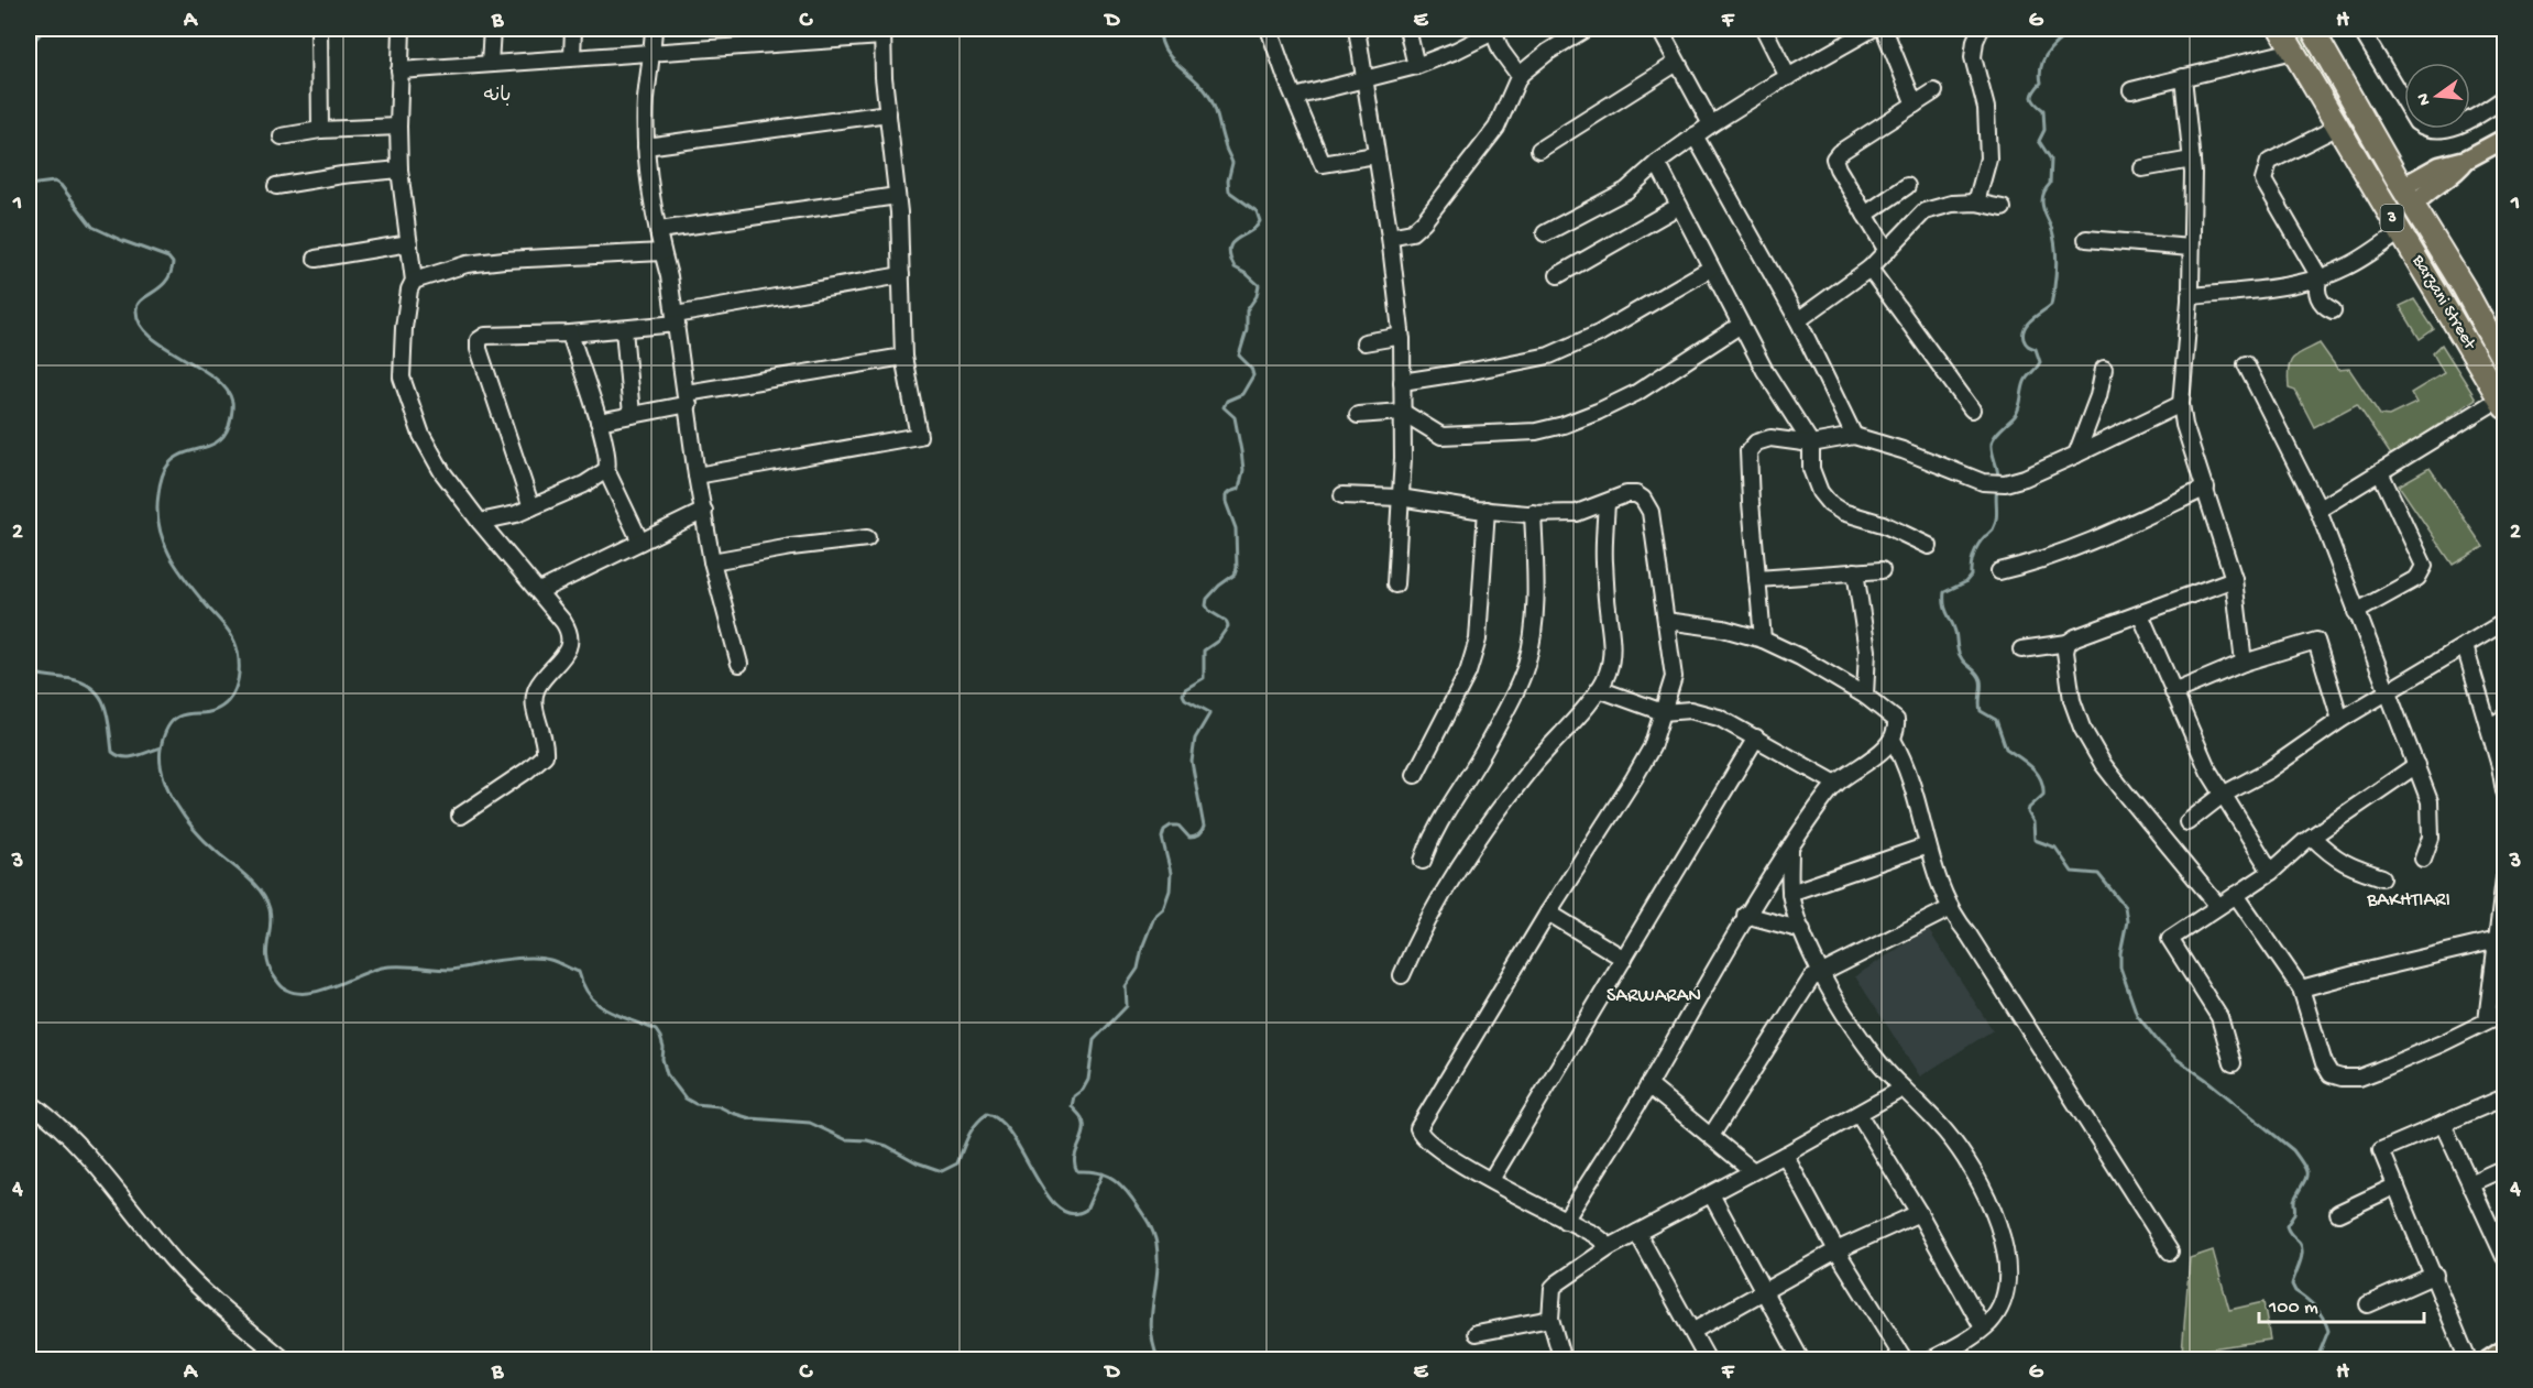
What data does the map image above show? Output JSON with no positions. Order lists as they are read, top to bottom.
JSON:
{
  "streets": {
    "highway": ["3", "Barzani Street"]
  },
  "districts": ["بانە", "BAKHTIARI", "SARWARAN"],
  "scale_bar": "100 m",
  "north": "left",
  "grid": {
    "columns": [
      "A",
      "B",
      "C",
      "D",
      "E",
      "F",
      "G",
      "H"
    ],
    "rows": [
      "1",
      "2",
      "3",
      "4"
    ]
  }
}
